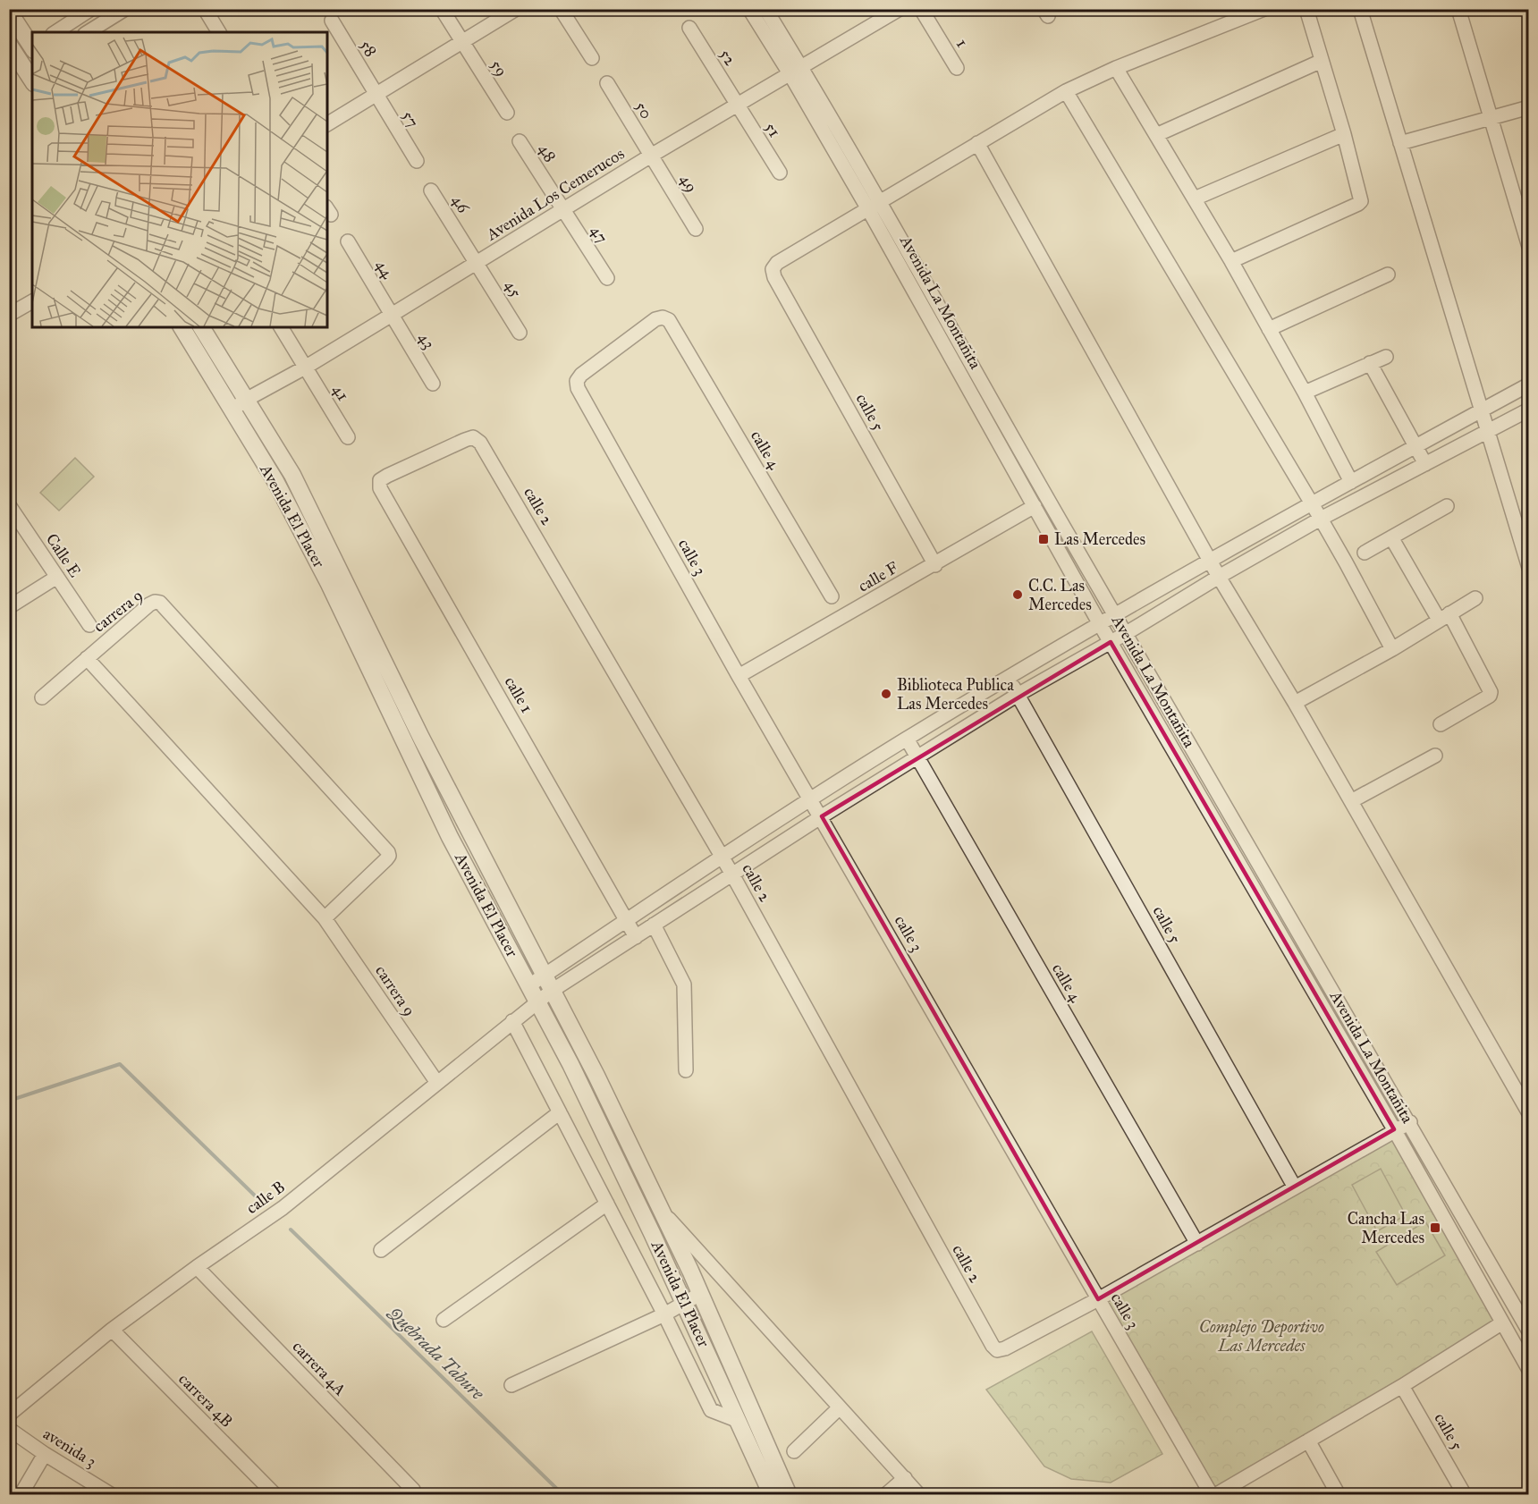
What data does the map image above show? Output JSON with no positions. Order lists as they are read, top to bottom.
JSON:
{
  "streets": {
    "street": [
      "1",
      "58",
      "52",
      "59",
      "50",
      "57",
      "51",
      "48",
      "49",
      "Avenida Los Cemerucos",
      "46",
      "47",
      "44",
      "45",
      "Avenida La Montañita",
      "43",
      "41",
      "calle 5",
      "calle 4",
      "calle 2",
      "Avenida El Placer",
      "Calle E",
      "calle 3",
      "calle F",
      "carrera 9",
      "calle 1",
      "calle B",
      "carrera 4A",
      "carrera 4B",
      "avenida 3"
    ]
  },
  "crossings": [
    ["58", "57"],
    ["52", "51"],
    ["52", "Avenida Los Cemerucos"],
    ["50", "49"],
    ["50", "Avenida Los Cemerucos"],
    ["51", "Avenida Los Cemerucos"],
    ["48", "Avenida Los Cemerucos"],
    ["48", "47"],
    ["49", "Avenida Los Cemerucos"],
    ["Avenida Los Cemerucos", "46"],
    ["Avenida Los Cemerucos", "47"],
    ["Avenida Los Cemerucos", "44"],
    ["Avenida Los Cemerucos", "45"],
    ["Avenida Los Cemerucos", "Avenida La Montañita"],
    ["Avenida Los Cemerucos", "43"],
    ["Avenida Los Cemerucos", "41"],
    ["Avenida Los Cemerucos", "Avenida El Placer"],
    ["46", "45"],
    ["44", "43"],
    ["Avenida La Montañita", "calle 5"],
    ["Avenida La Montañita", "calle F"],
    ["Avenida La Montañita", "calle B"],
    ["calle 5", "calle F"],
    ["calle 5", "calle B"],
    ["calle 4", "calle 3"],
    ["calle 4", "calle B"],
    ["calle 2", "calle 3"],
    ["calle 2", "calle 1"],
    ["calle 2", "calle B"],
    ["Avenida El Placer", "calle B"],
    ["calle 3", "calle F"],
    ["calle 3", "calle B"],
    ["carrera 9", "calle B"],
    ["calle 1", "calle B"],
    ["calle B", "carrera 4A"],
    ["calle B", "carrera 4B"]
  ],
  "water": ["Quebrada Tabure"],
  "parks": ["Complejo Deportivo Las Mercedes"],
  "places": {
    "transit": ["Las Mercedes", "Cancha Las Mercedes"],
    "other": ["C.C. Las Mercedes", "Biblioteca Publica Las Mercedes"]
  }
}
